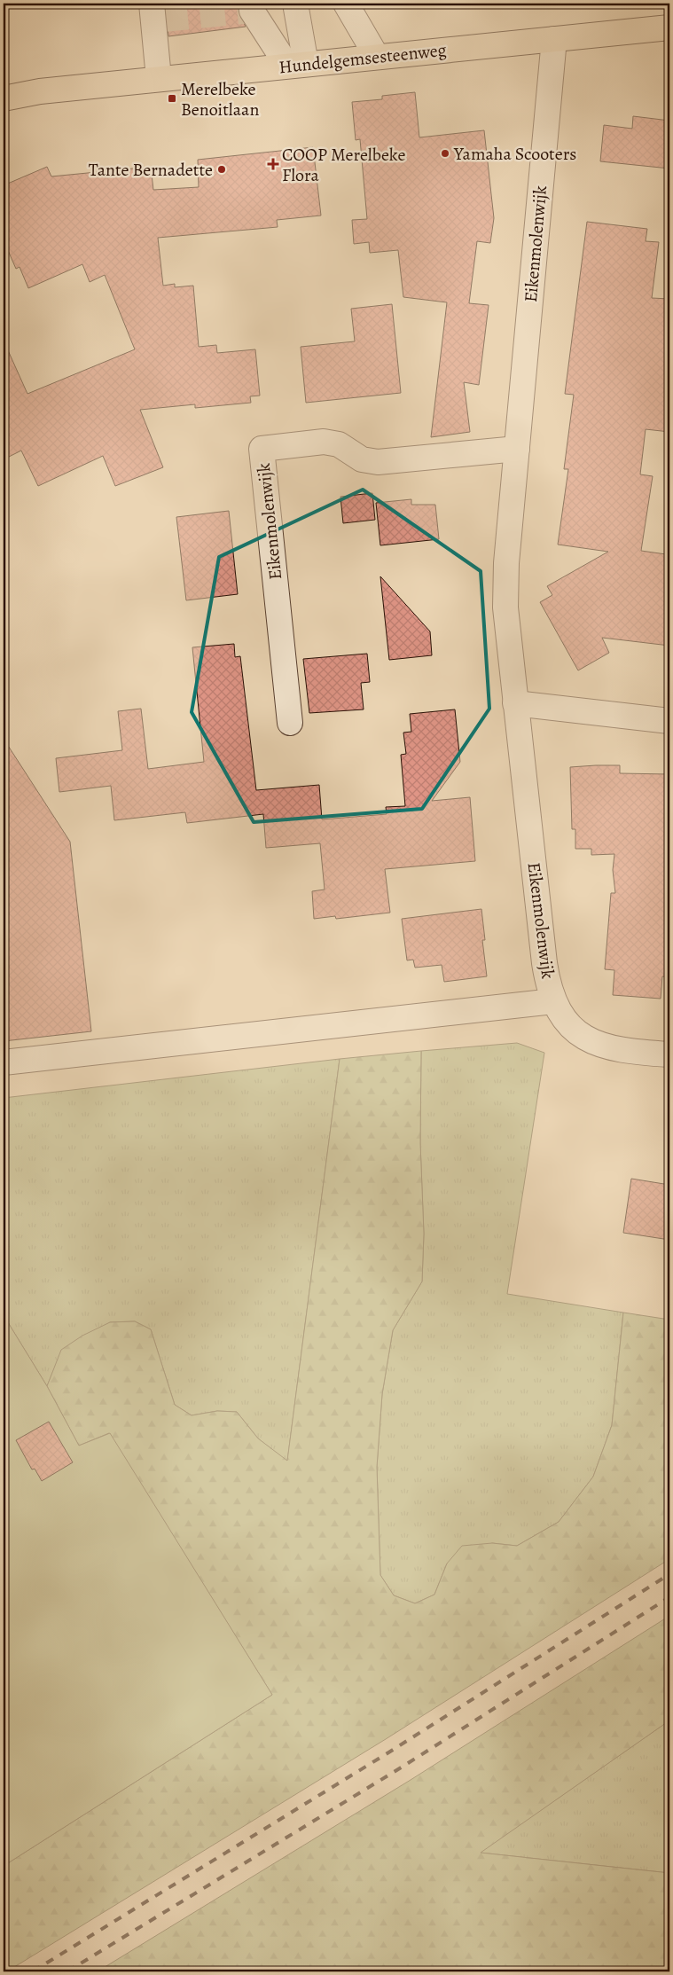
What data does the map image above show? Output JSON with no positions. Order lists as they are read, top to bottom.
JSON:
{
  "streets": {
    "main road": ["Hundelgemsesteenweg"],
    "street": ["Eikenmolenwijk"]
  },
  "crossings": [
    ["Hundelgemsesteenweg", "Eikenmolenwijk"]
  ],
  "places": {
    "transit": ["Merelbeke Benoitlaan"],
    "other": ["Yamaha Scooters", "Tante Bernadette"],
    "health": ["COOP Merelbeke Flora"]
  }
}
